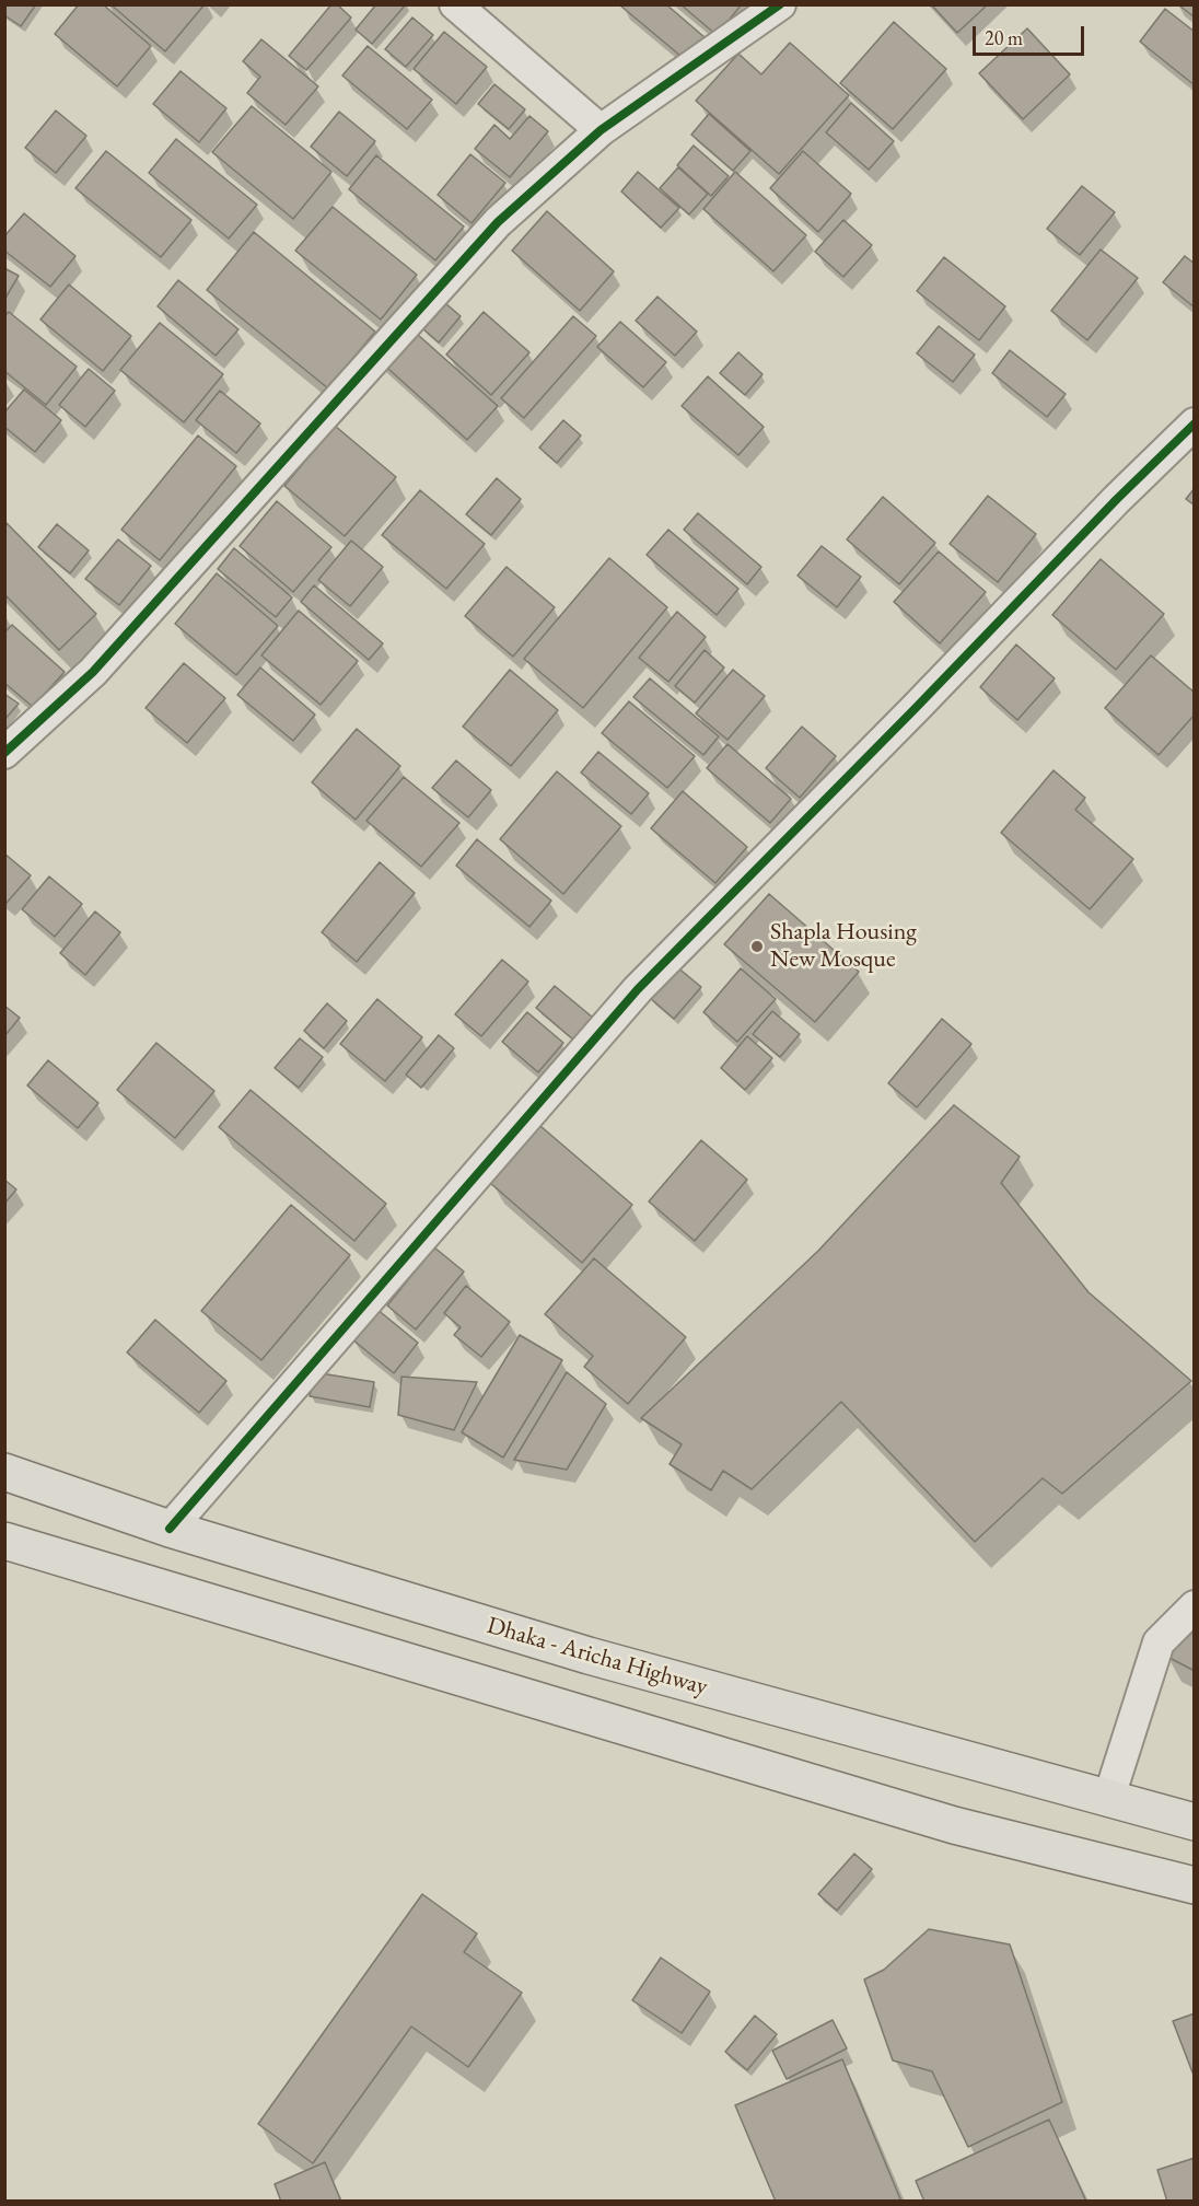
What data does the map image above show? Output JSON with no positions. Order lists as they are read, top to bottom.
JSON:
{
  "streets": {
    "highway": ["Dhaka - Aricha Highway"]
  },
  "places": ["Shapla Housing New Mosque"],
  "scale_bar": "20 m"
}
